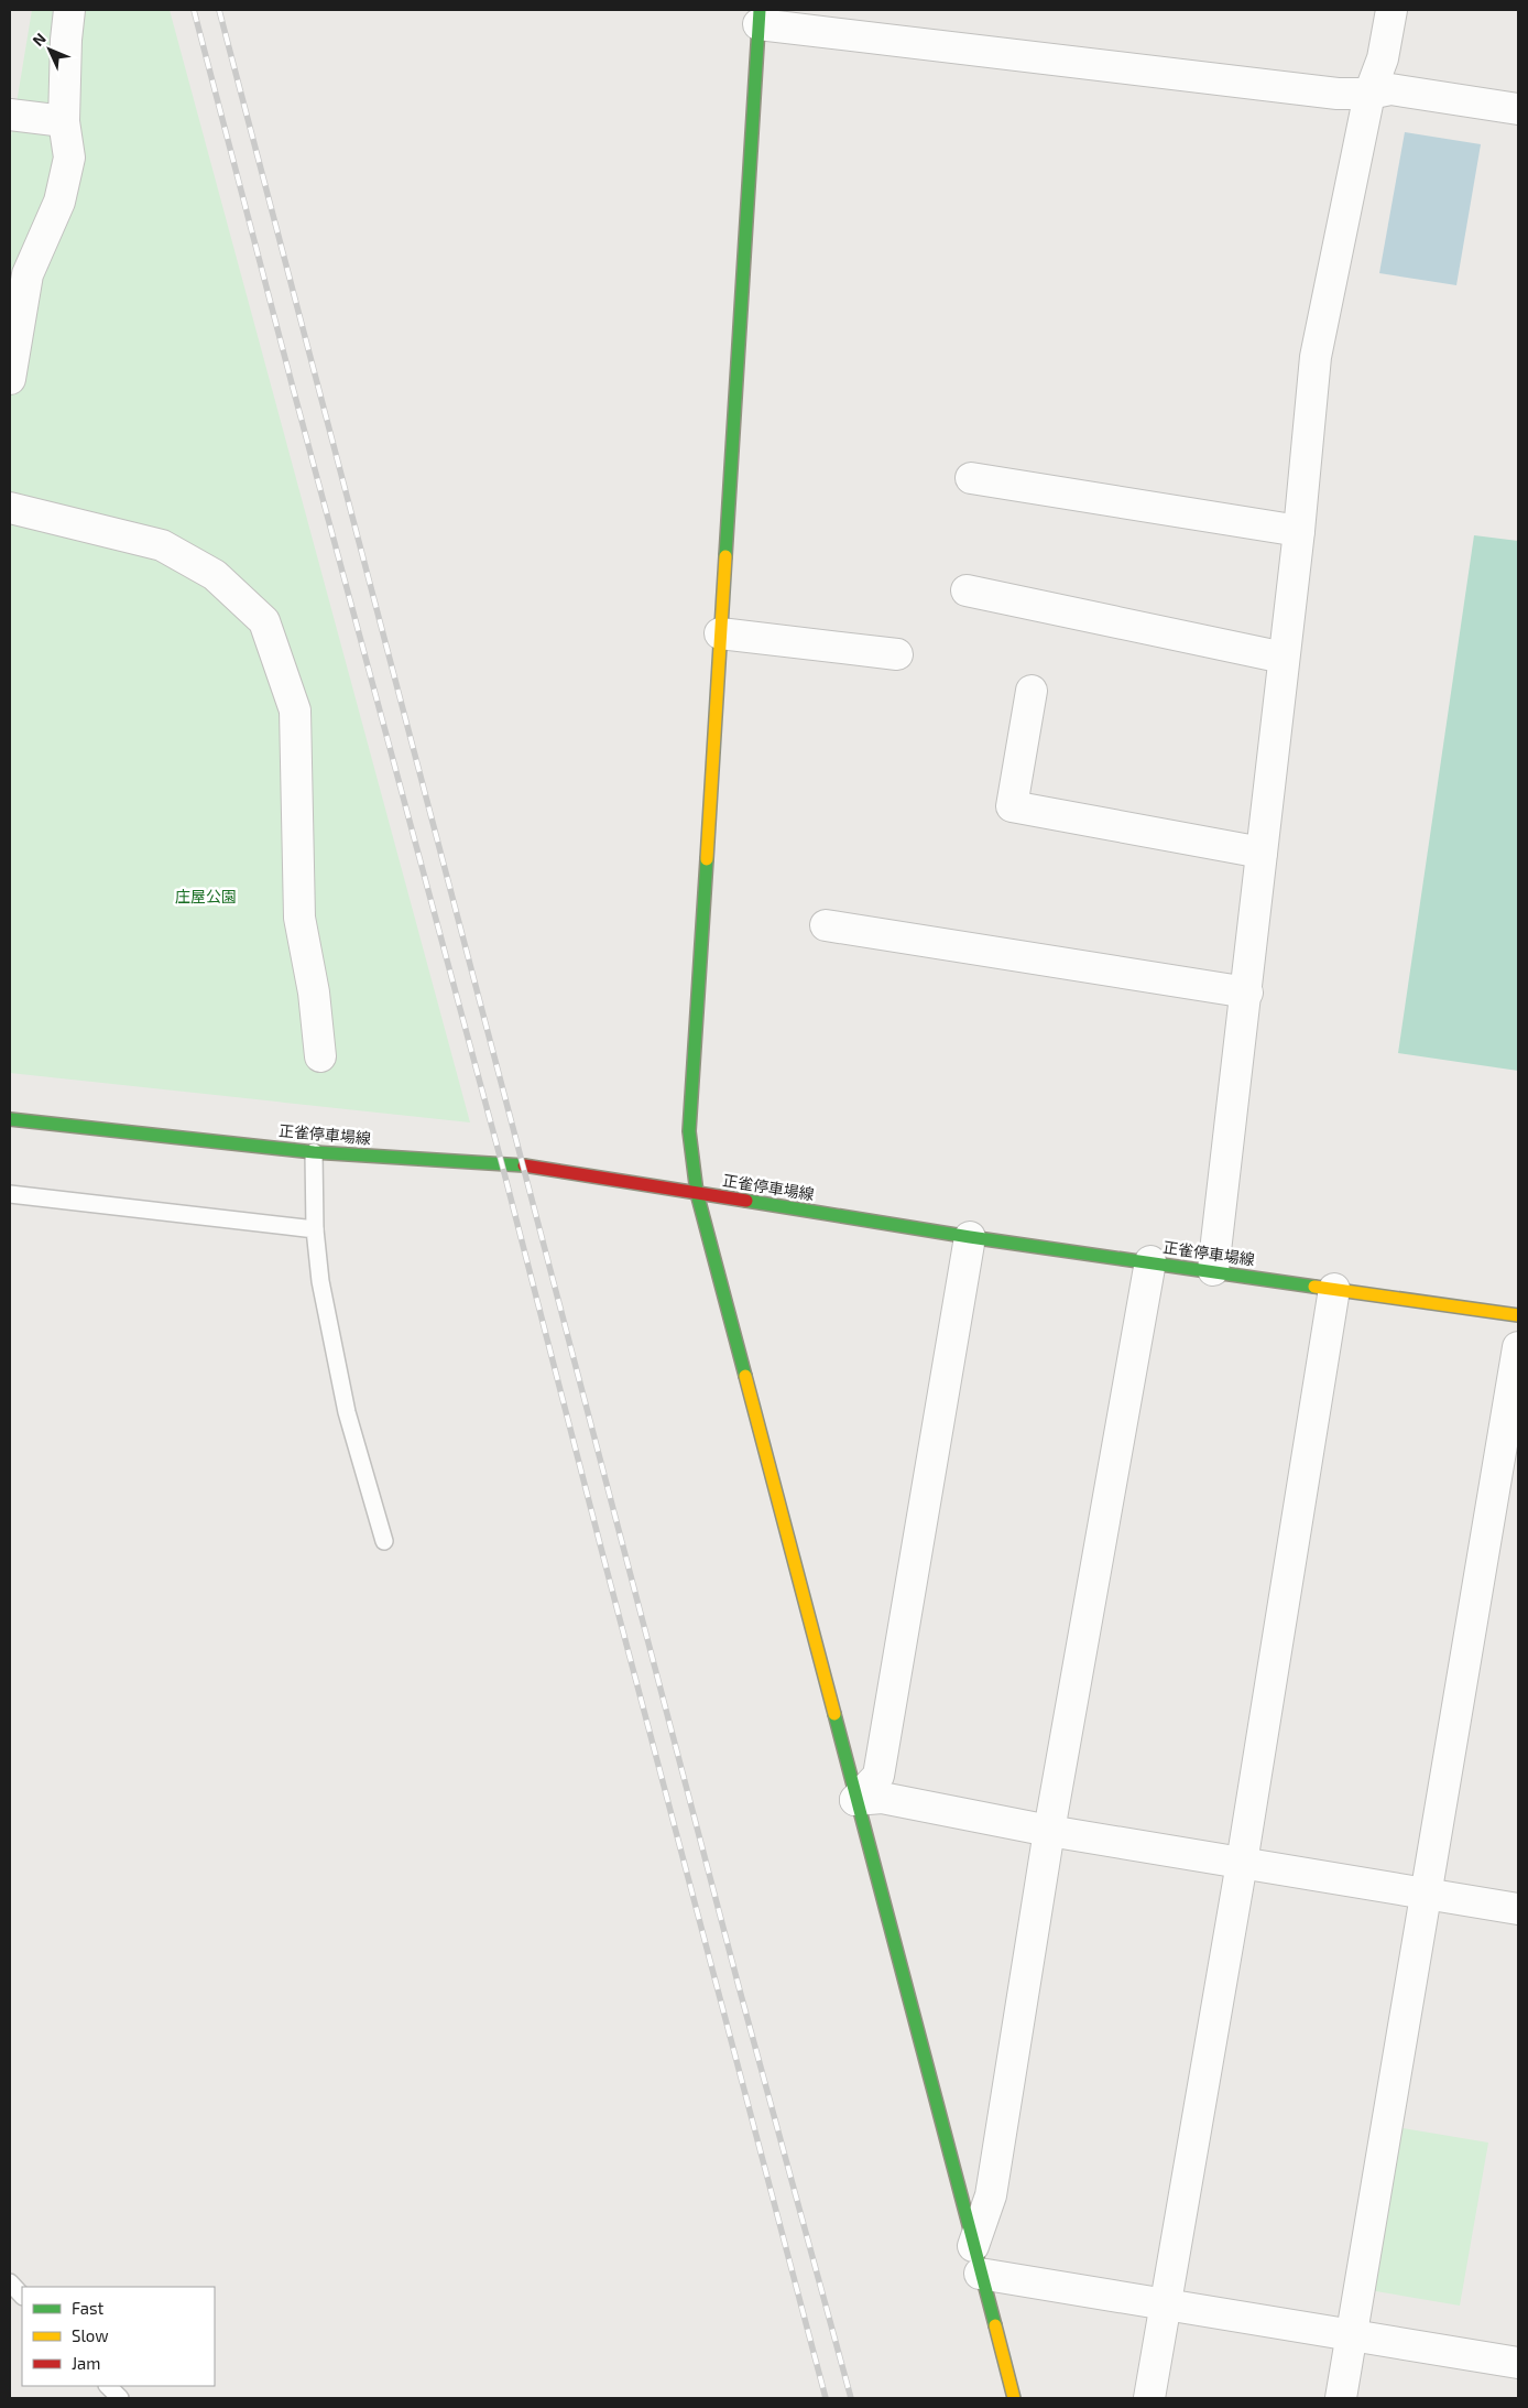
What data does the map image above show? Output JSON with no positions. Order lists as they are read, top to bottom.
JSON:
{
  "streets": {
    "street": ["正雀停車場線"]
  },
  "parks": ["庄屋公園"],
  "legend": ["Fast", "Slow", "Jam"],
  "north": "top left"
}
